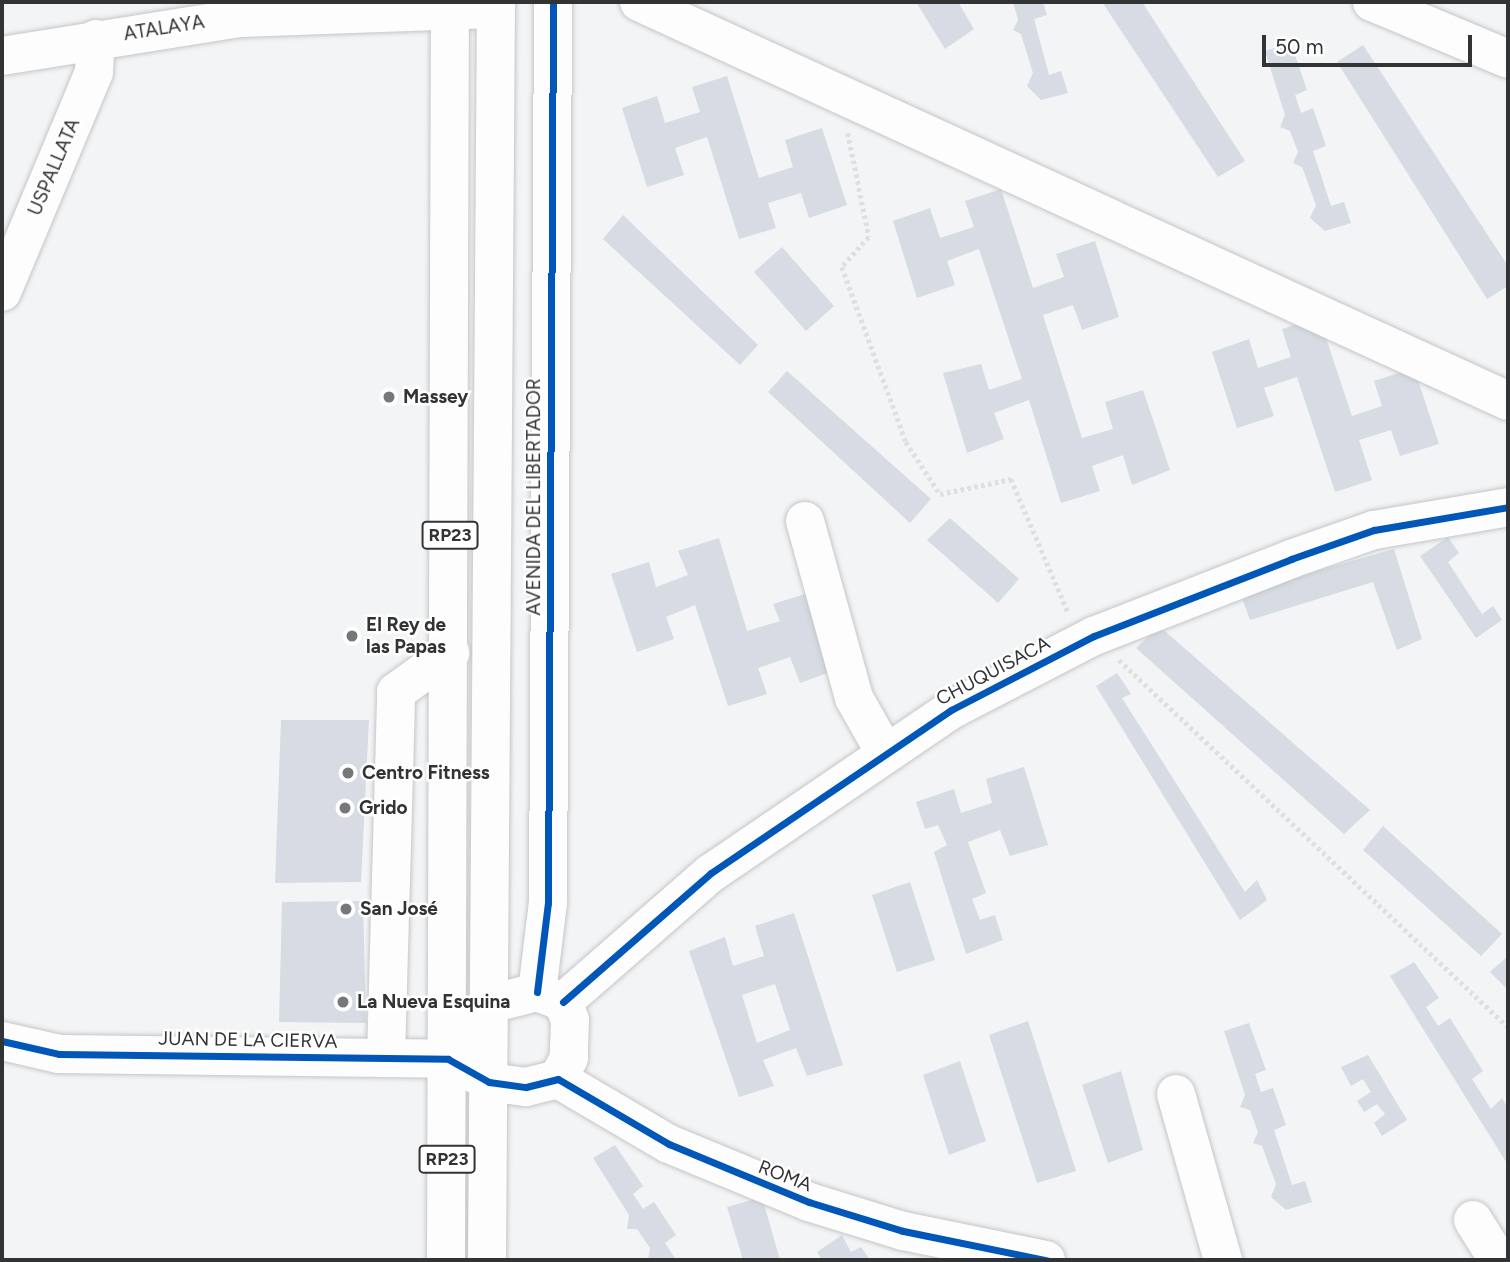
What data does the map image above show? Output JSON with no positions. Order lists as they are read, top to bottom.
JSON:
{
  "streets": {
    "street": [
      "ATALAYA",
      "USPALLATA",
      "AVENIDA DEL LIBERTADOR",
      "RP23",
      "CHUQUISACA",
      "JUAN DE LA CIERVA",
      "ROMA"
    ]
  },
  "crossings": [
    ["ATALAYA", "USPALLATA"],
    ["ATALAYA", "RP23"],
    ["AVENIDA DEL LIBERTADOR", "RP23"],
    ["AVENIDA DEL LIBERTADOR", "CHUQUISACA"],
    ["AVENIDA DEL LIBERTADOR", "JUAN DE LA CIERVA"],
    ["AVENIDA DEL LIBERTADOR", "ROMA"],
    ["RP23", "CHUQUISACA"],
    ["RP23", "JUAN DE LA CIERVA"],
    ["RP23", "ROMA"],
    ["CHUQUISACA", "JUAN DE LA CIERVA"],
    ["CHUQUISACA", "ROMA"],
    ["JUAN DE LA CIERVA", "ROMA"]
  ],
  "places": [
    "Massey",
    "El Rey de las Papas",
    "Centro Fitness",
    "Grido",
    "San José",
    "La Nueva Esquina"
  ],
  "scale_bar": "50 m"
}
